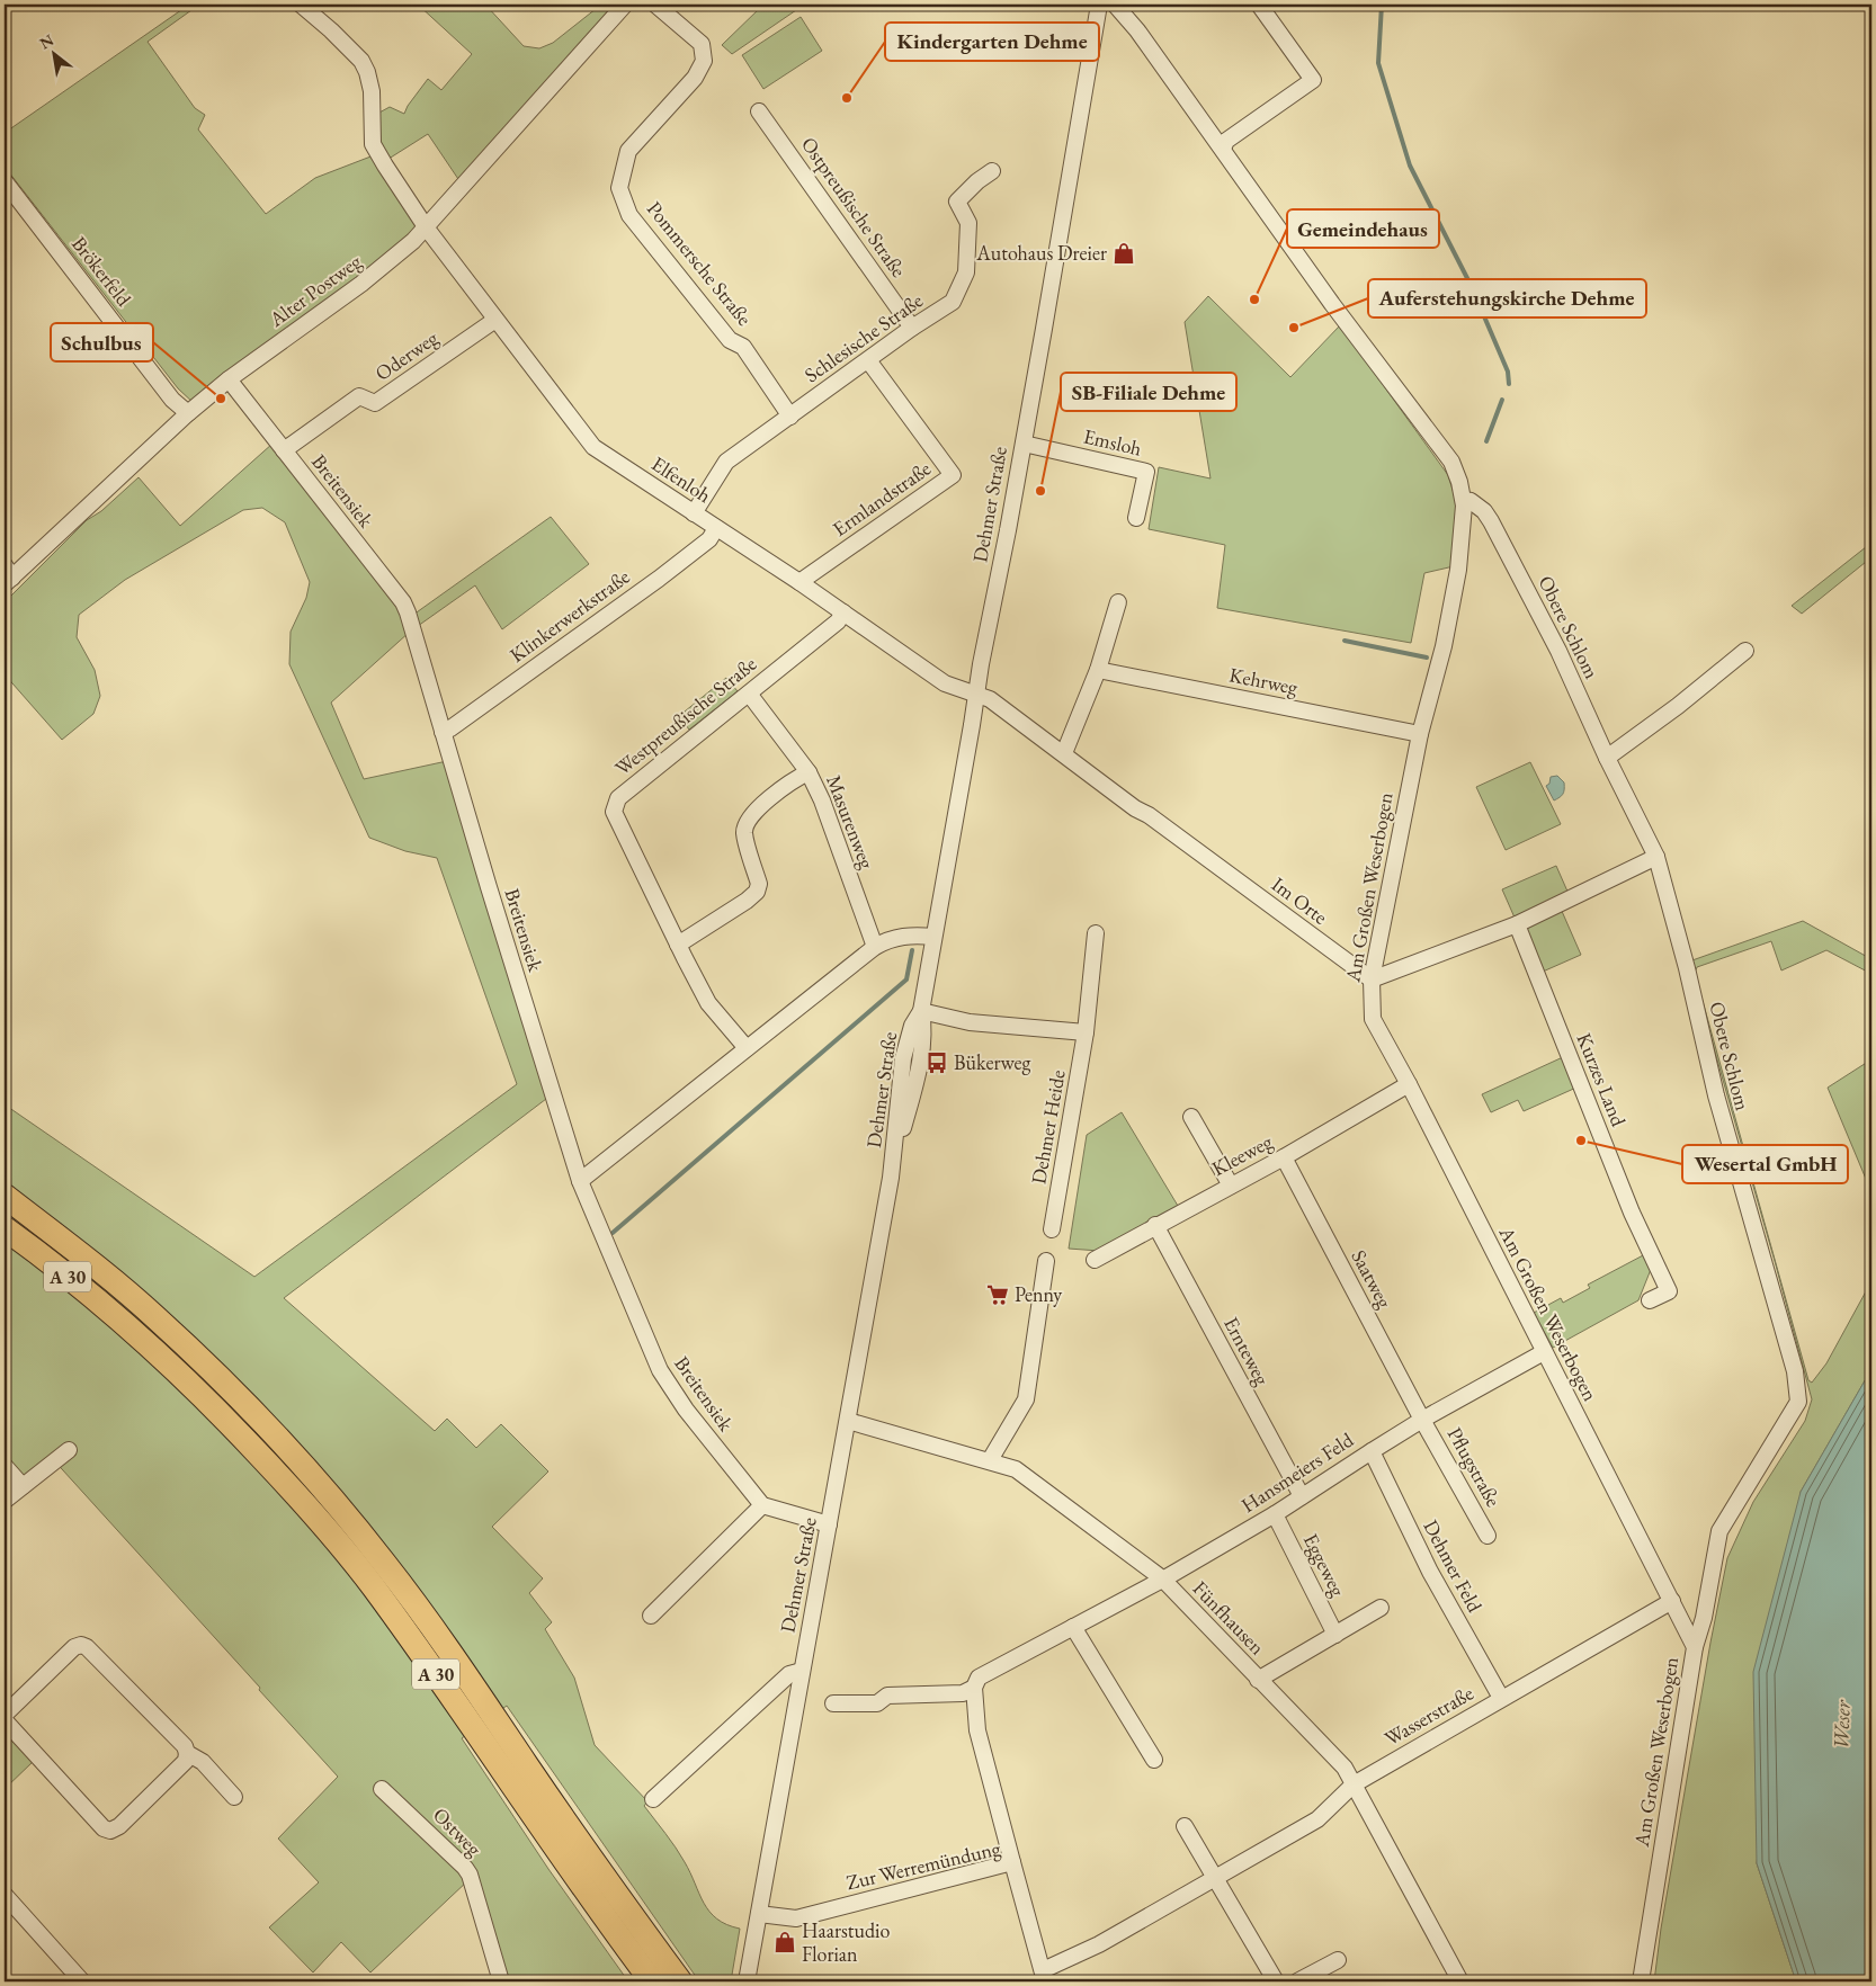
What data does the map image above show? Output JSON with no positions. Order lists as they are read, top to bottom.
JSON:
{
  "streets": {
    "highway": ["A 30"],
    "street": [
      "Ostpreußische Straße",
      "Pommersche Straße",
      "Brökerfeld",
      "Alter Postweg",
      "Schlesische Straße",
      "Oderweg",
      "Emsloh",
      "Elfenloh",
      "Breitensiek",
      "Ermlandstraße",
      "Dehmer Straße",
      "Klinkerwerkstraße",
      "Obere Schlom",
      "Kehrweg",
      "Westpreußische Straße",
      "Masurenweg",
      "Am Großen Weserbogen",
      "Im Orte",
      "Kurzes Land",
      "Dehmer Heide",
      "Kleeweg",
      "Saatweg",
      "Ernteweg",
      "Pflugstraße",
      "Hansmeiers Feld",
      "Eggeweg",
      "Dehmer Feld",
      "Fünfhausen",
      "Wasserstraße",
      "Ostweg",
      "Zur Werremündung"
    ]
  },
  "crossings": [
    ["Ostpreußische Straße", "Schlesische Straße"],
    ["Pommersche Straße", "Schlesische Straße"],
    ["Brökerfeld", "Alter Postweg"],
    ["Alter Postweg", "Elfenloh"],
    ["Alter Postweg", "Breitensiek"],
    ["Schlesische Straße", "Elfenloh"],
    ["Schlesische Straße", "Ermlandstraße"],
    ["Oderweg", "Elfenloh"],
    ["Oderweg", "Breitensiek"],
    ["Emsloh", "Dehmer Straße"],
    ["Elfenloh", "Ermlandstraße"],
    ["Elfenloh", "Dehmer Straße"],
    ["Elfenloh", "Klinkerwerkstraße"],
    ["Elfenloh", "Westpreußische Straße"],
    ["Elfenloh", "Im Orte"],
    ["Breitensiek", "Klinkerwerkstraße"],
    ["Dehmer Straße", "Im Orte"],
    ["Dehmer Straße", "Fünfhausen"],
    ["Dehmer Straße", "Zur Werremündung"],
    ["Obere Schlom", "Am Großen Weserbogen"],
    ["Kehrweg", "Am Großen Weserbogen"],
    ["Westpreußische Straße", "Masurenweg"],
    ["Am Großen Weserbogen", "Im Orte"],
    ["Am Großen Weserbogen", "Kleeweg"],
    ["Am Großen Weserbogen", "Hansmeiers Feld"],
    ["Am Großen Weserbogen", "Wasserstraße"],
    ["Kleeweg", "Saatweg"],
    ["Kleeweg", "Ernteweg"],
    ["Saatweg", "Pflugstraße"],
    ["Saatweg", "Hansmeiers Feld"],
    ["Ernteweg", "Hansmeiers Feld"],
    ["Pflugstraße", "Hansmeiers Feld"],
    ["Hansmeiers Feld", "Eggeweg"],
    ["Hansmeiers Feld", "Dehmer Feld"],
    ["Hansmeiers Feld", "Fünfhausen"],
    ["Dehmer Feld", "Wasserstraße"],
    ["Fünfhausen", "Wasserstraße"],
    ["Wasserstraße", "Zur Werremündung"]
  ],
  "water": ["Weser"],
  "places": {
    "other": [
      "Kindergarten Dehme",
      "Gemeindehaus",
      "Auferstehungskirche Dehme",
      "Schulbus",
      "SB-Filiale Dehme",
      "Wesertal GmbH"
    ],
    "shop": ["Autohaus Dreier", "Haarstudio Florian"],
    "bus stop": ["Bükerweg"],
    "supermarket": ["Penny"]
  },
  "north": "top left"
}
